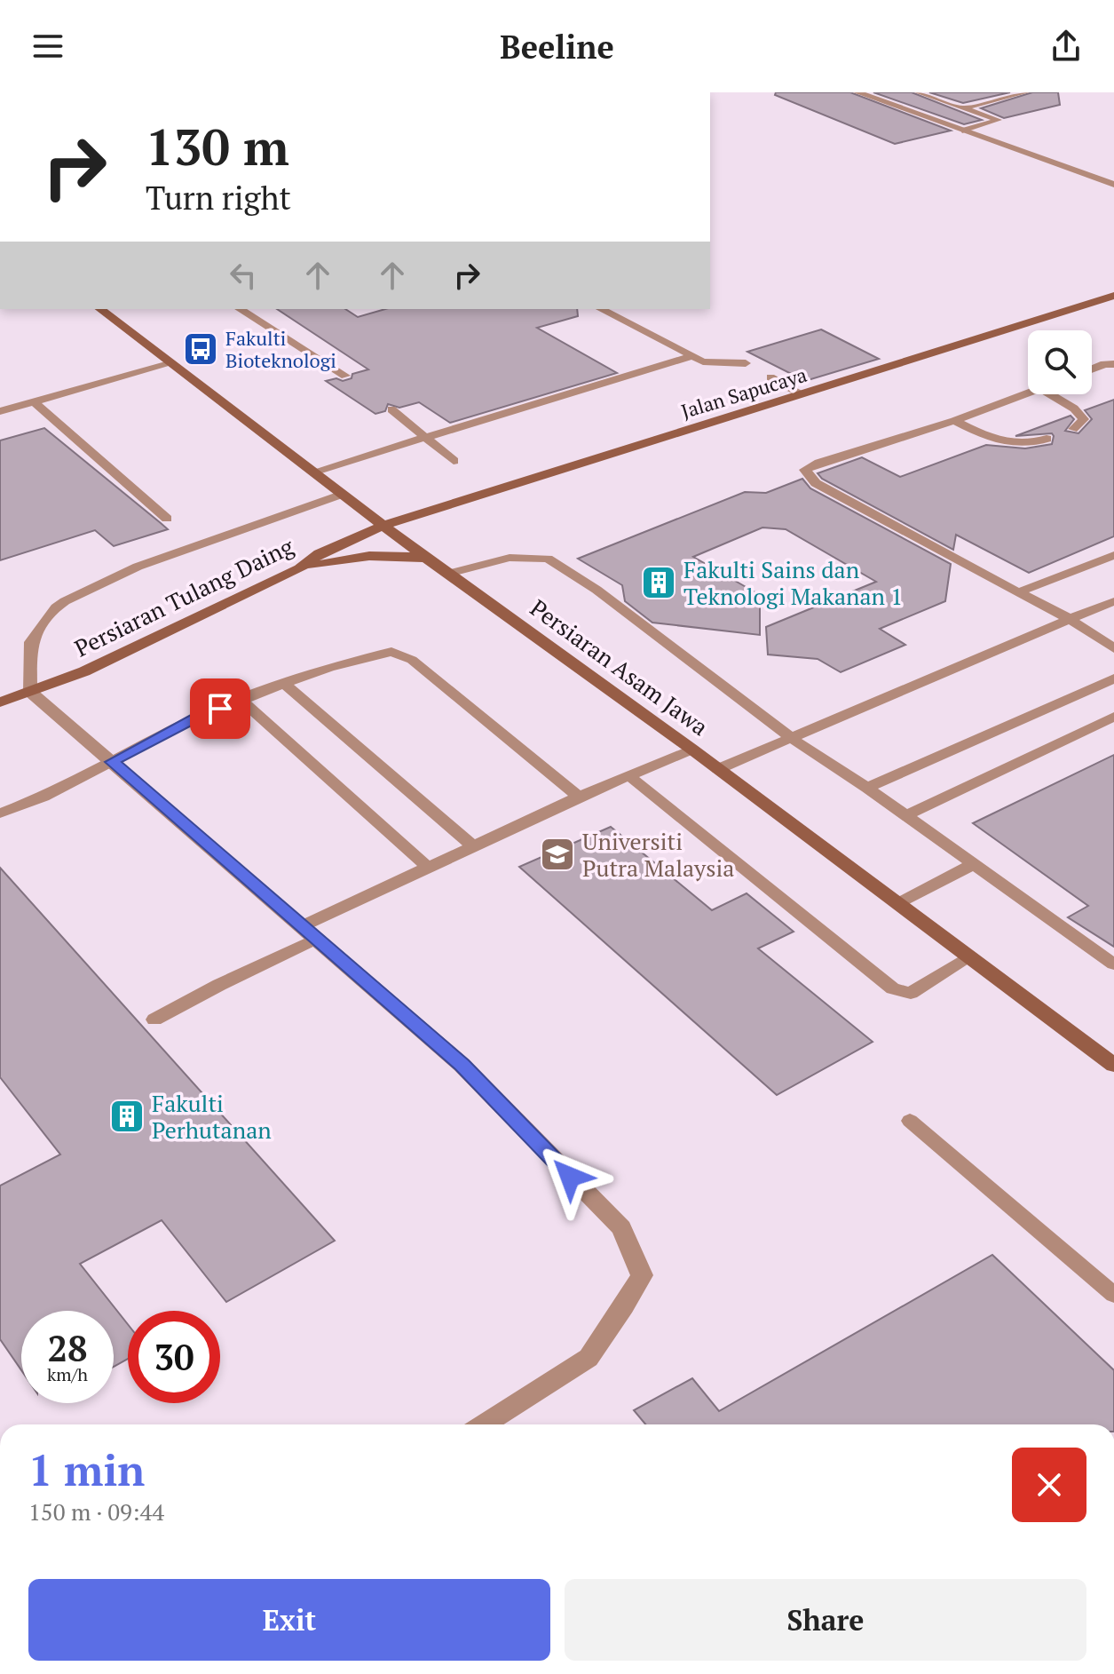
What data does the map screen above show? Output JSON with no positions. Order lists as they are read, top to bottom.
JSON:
{
  "streets": {
    "street": ["Jalan Sapucaya", "Persiaran Tulang Daing", "Persiaran Asam Jawa"]
  },
  "crossings": [
    ["Jalan Sapucaya", "Persiaran Tulang Daing"],
    ["Jalan Sapucaya", "Persiaran Asam Jawa"],
    ["Persiaran Tulang Daing", "Persiaran Asam Jawa"]
  ],
  "places": {
    "bus stop": ["Fakulti Bioteknologi"],
    "building": ["Fakulti Sains dan Teknologi Makanan 1", "Fakulti Perhutanan"],
    "school or university": ["Universiti Putra Malaysia"]
  },
  "page": {
    "header": "Beeline",
    "turn": ["130 m", "Turn right"],
    "speed": "28 km/h",
    "limit": "30",
    "heading": ["1 min", "150 m · 09:44"],
    "buttons": ["Exit", "Share"]
  }
}
